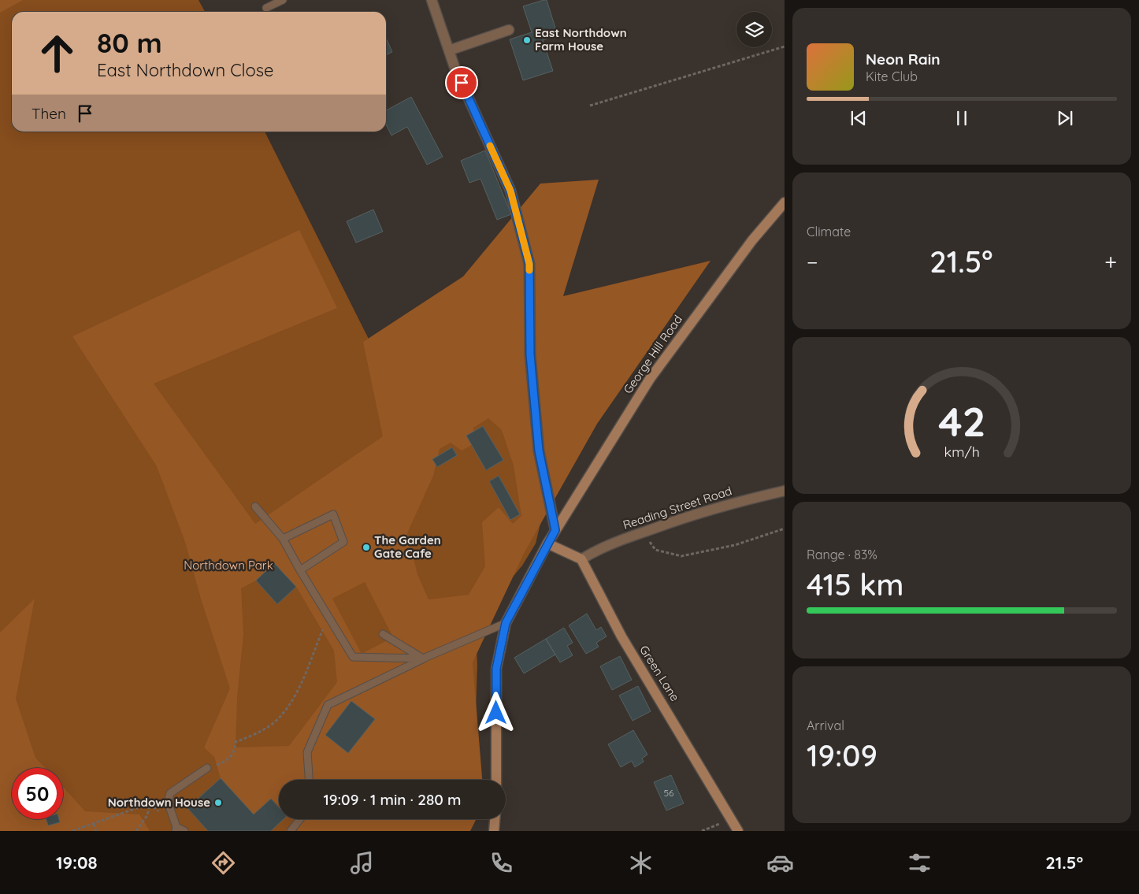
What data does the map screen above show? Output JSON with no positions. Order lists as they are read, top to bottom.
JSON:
{
  "streets": {
    "main road": ["George Hill Road", "Green Lane"],
    "street": ["Reading Street Road"]
  },
  "crossings": [
    ["Reading Street Road", "Green Lane"]
  ],
  "parks": ["Northdown Park"],
  "places": ["East Northdown Farm House", "The Garden Gate Cafe", "Northdown House"],
  "house_numbers": ["56"],
  "page": {
    "turn": ["80 m", "East Northdown Close"],
    "song": ["Neon Rain", "Kite Club"],
    "then": "Then",
    "tile": [
      "Climate",
      ["Range · 83%", "415 km"],
      ["Arrival", "19:09"]
    ],
    "heat": ["−", "21.5°", "+"],
    "limit": "50",
    "trip": "19:09 · 1 min · 280 m",
    "tabs": ["19:08", "21.5°"],
    "gauge": ["42", "km/h"]
  }
}
